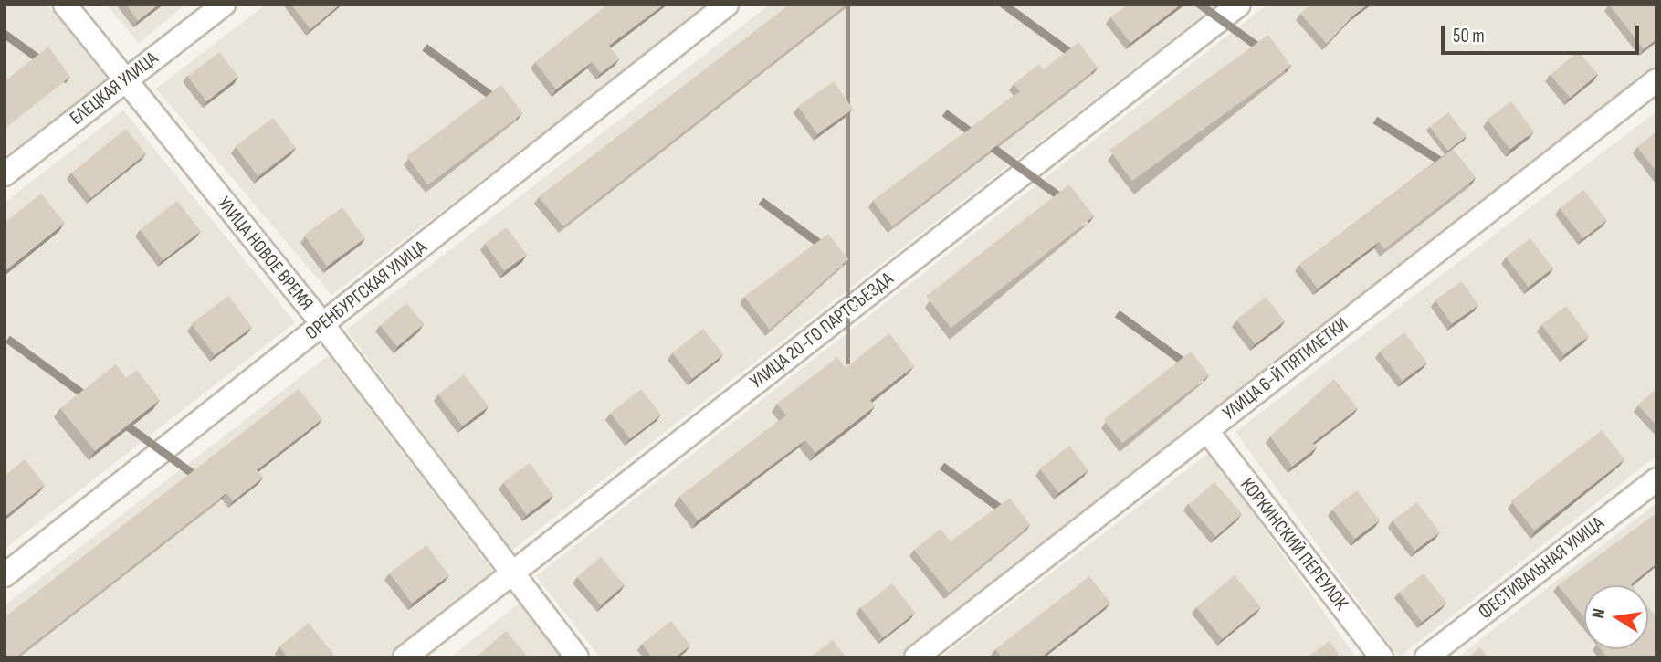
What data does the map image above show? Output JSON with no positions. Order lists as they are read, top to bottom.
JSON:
{
  "streets": {
    "street": [
      "ЕЛЕЦКАЯ УЛИЦА",
      "УЛИЦА НОВОЕ ВРЕМЯ",
      "ОРЕНБУРГСКАЯ УЛИЦА",
      "УЛИЦА 20-ГО ПАРТСЪЕЗДА",
      "УЛИЦА 6-Й ПЯТИЛЕТКИ",
      "КОРКИНСКИЙ ПЕРЕУЛОК",
      "ФЕСТИВАЛЬНАЯ УЛИЦА"
    ]
  },
  "crossings": [
    ["ЕЛЕЦКАЯ УЛИЦА", "УЛИЦА НОВОЕ ВРЕМЯ"],
    ["УЛИЦА НОВОЕ ВРЕМЯ", "ОРЕНБУРГСКАЯ УЛИЦА"],
    ["УЛИЦА НОВОЕ ВРЕМЯ", "УЛИЦА 20-ГО ПАРТСЪЕЗДА"],
    ["УЛИЦА 6-Й ПЯТИЛЕТКИ", "КОРКИНСКИЙ ПЕРЕУЛОК"]
  ],
  "scale_bar": "50 m",
  "north": "left"
}
